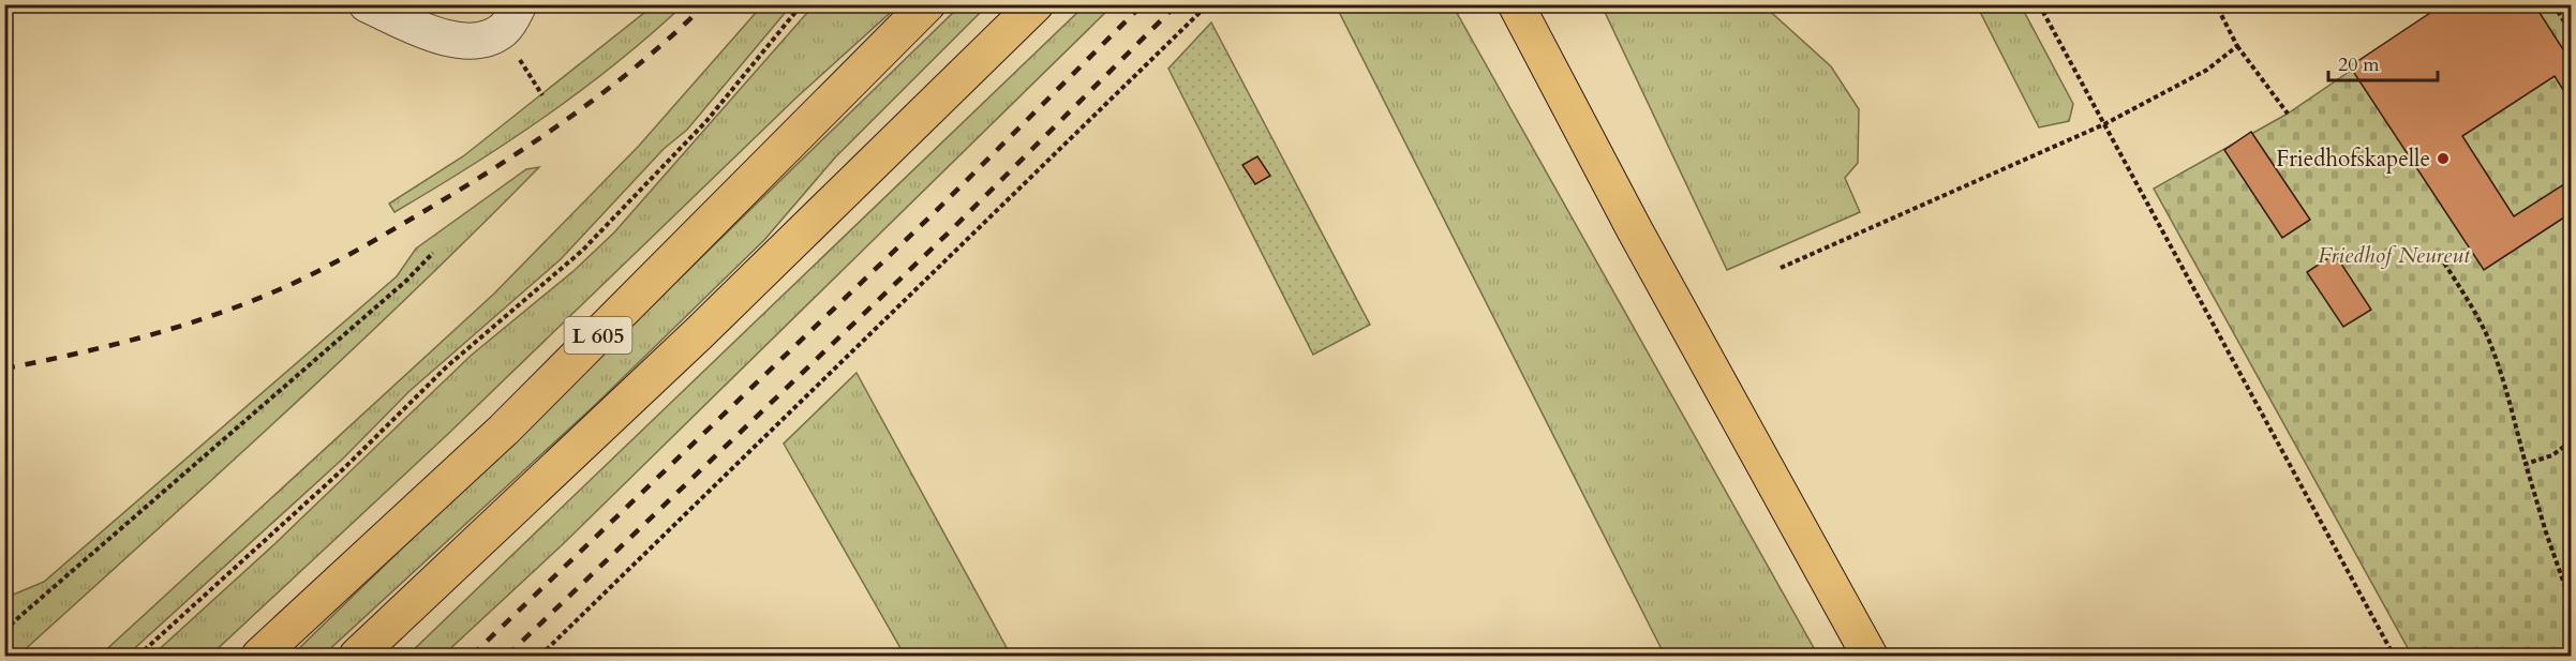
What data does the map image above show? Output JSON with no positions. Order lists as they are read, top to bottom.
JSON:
{
  "streets": {
    "main road": ["L 605"]
  },
  "parks": ["Friedhof Neureut"],
  "places": ["Friedhofskapelle"],
  "scale_bar": "20 m"
}
